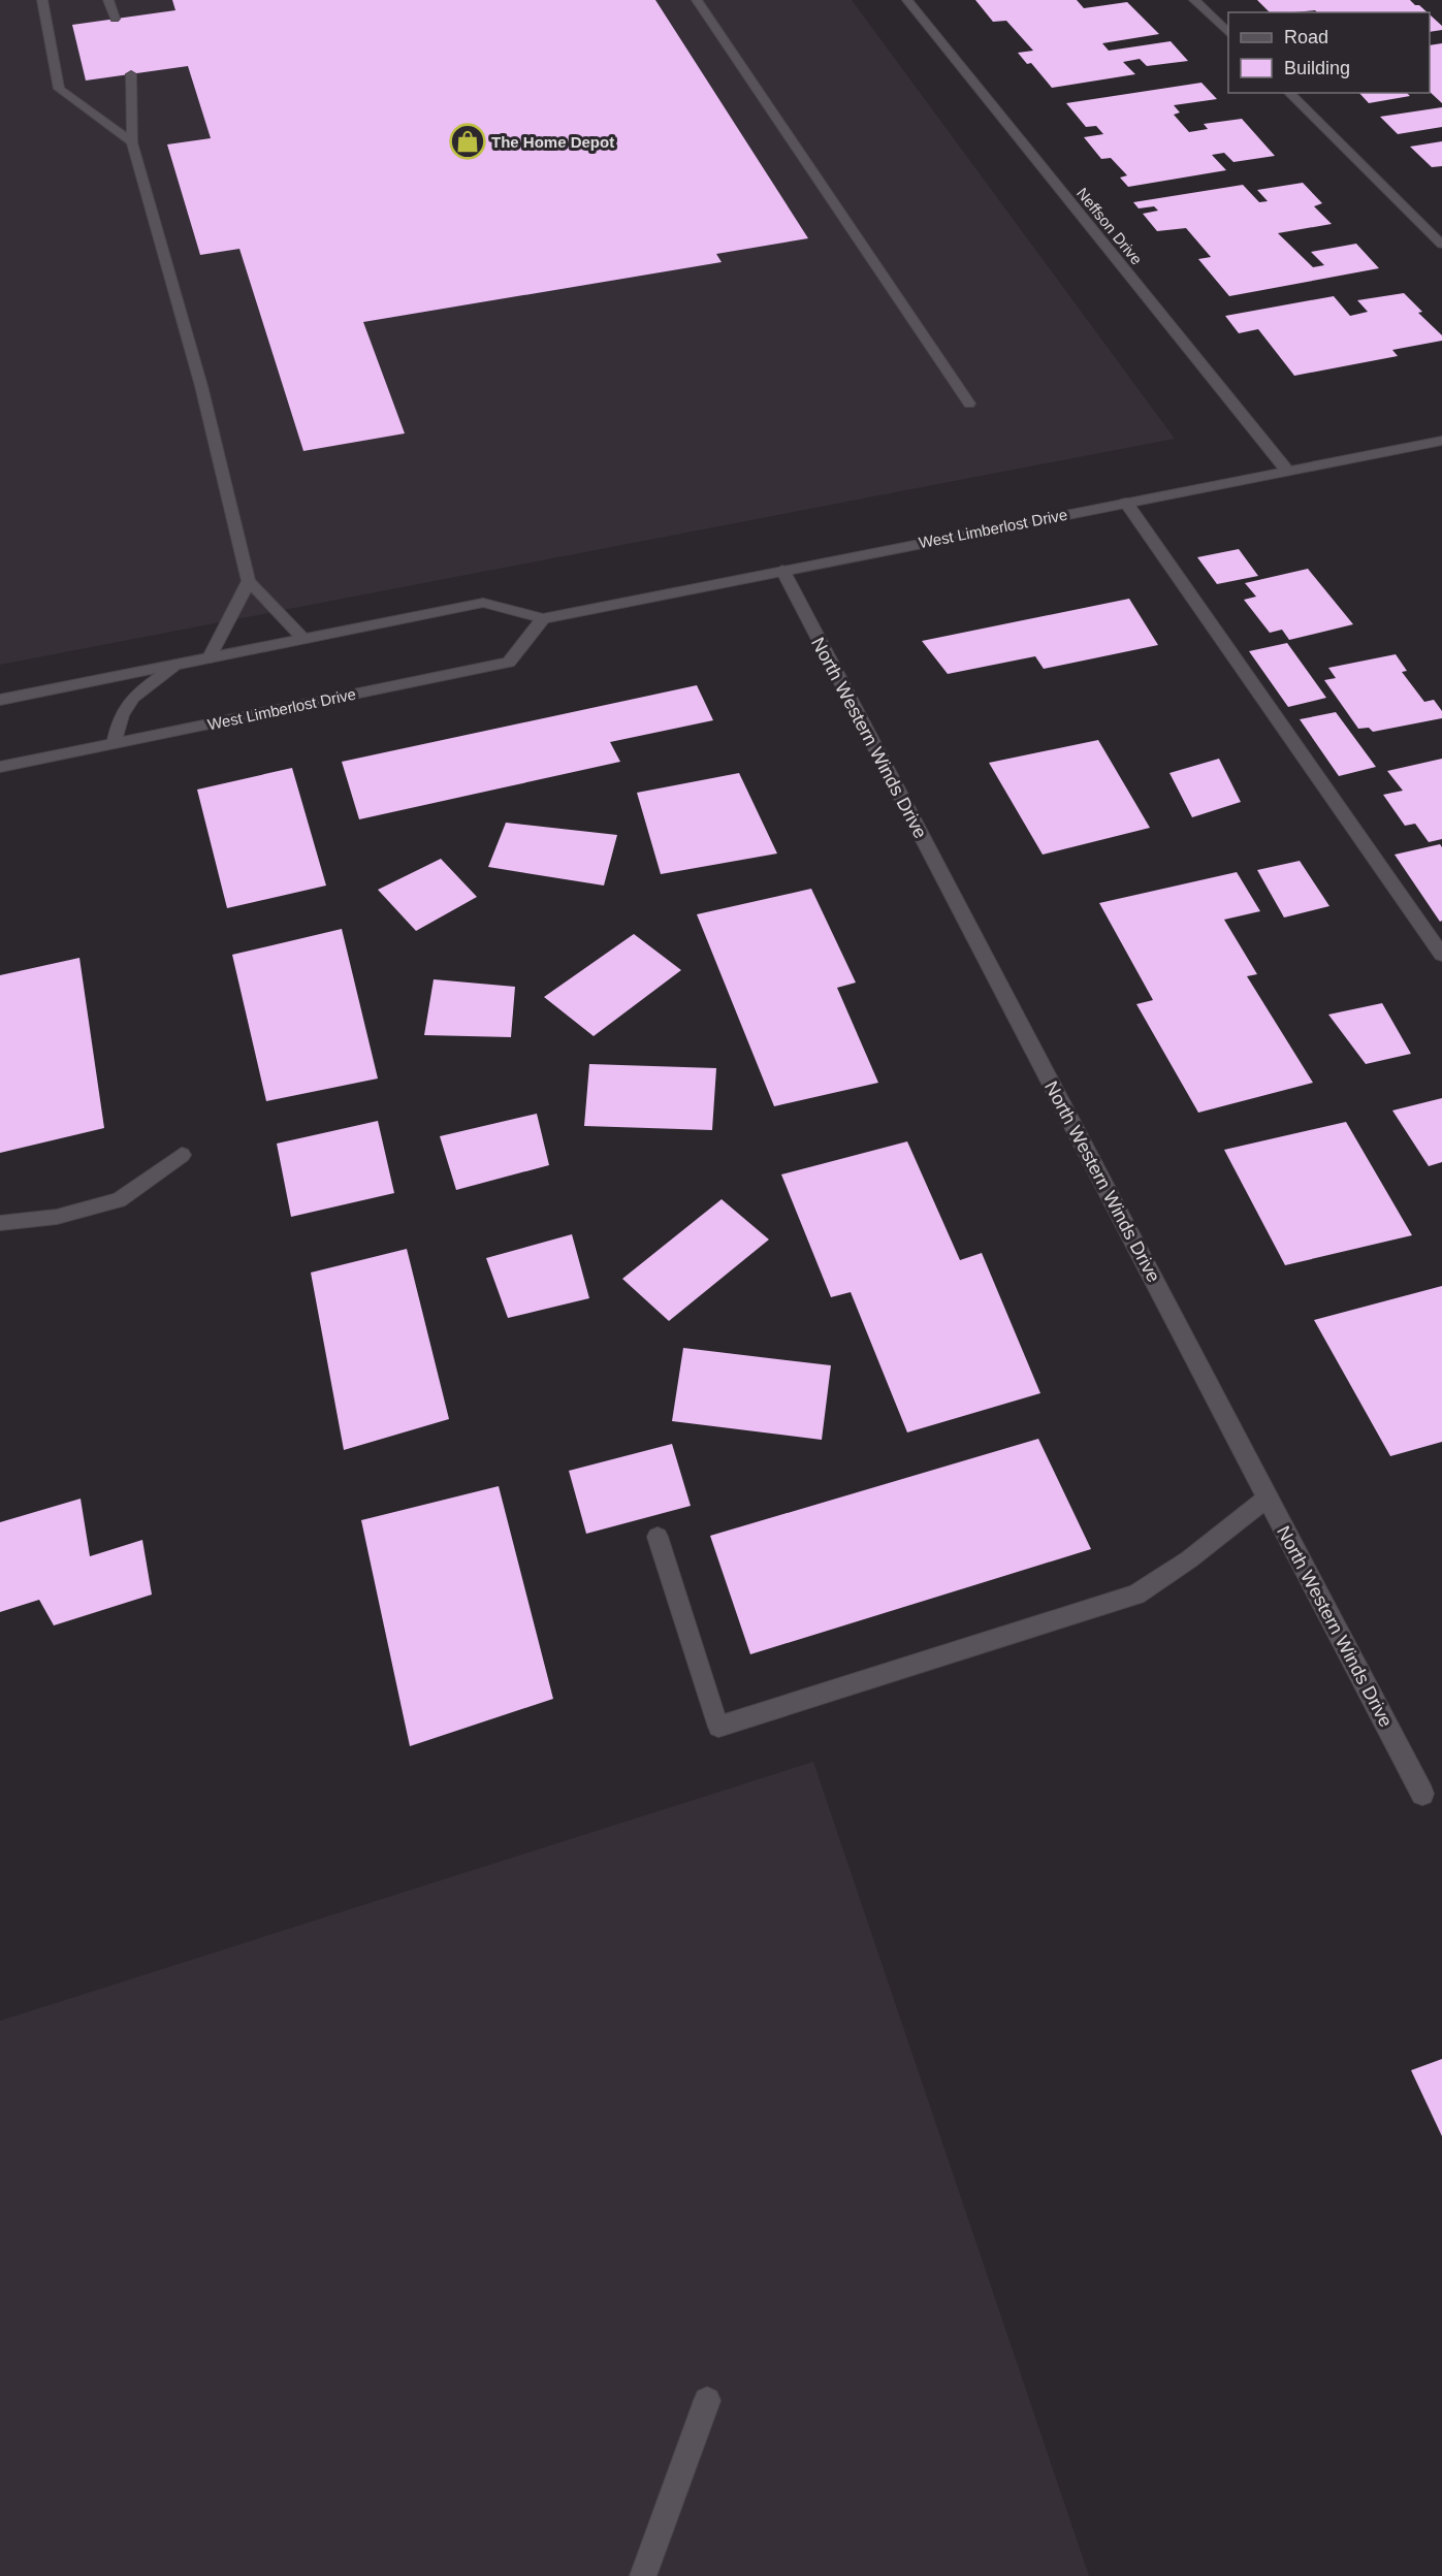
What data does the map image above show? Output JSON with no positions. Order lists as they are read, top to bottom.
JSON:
{
  "streets": {
    "street": ["Neffson Drive", "West Limberlost Drive", "North Western Winds Drive"]
  },
  "crossings": [
    ["Neffson Drive", "West Limberlost Drive"],
    ["West Limberlost Drive", "North Western Winds Drive"]
  ],
  "places": {
    "shop": ["The Home Depot"]
  },
  "legend": ["Road", "Building"]
}
